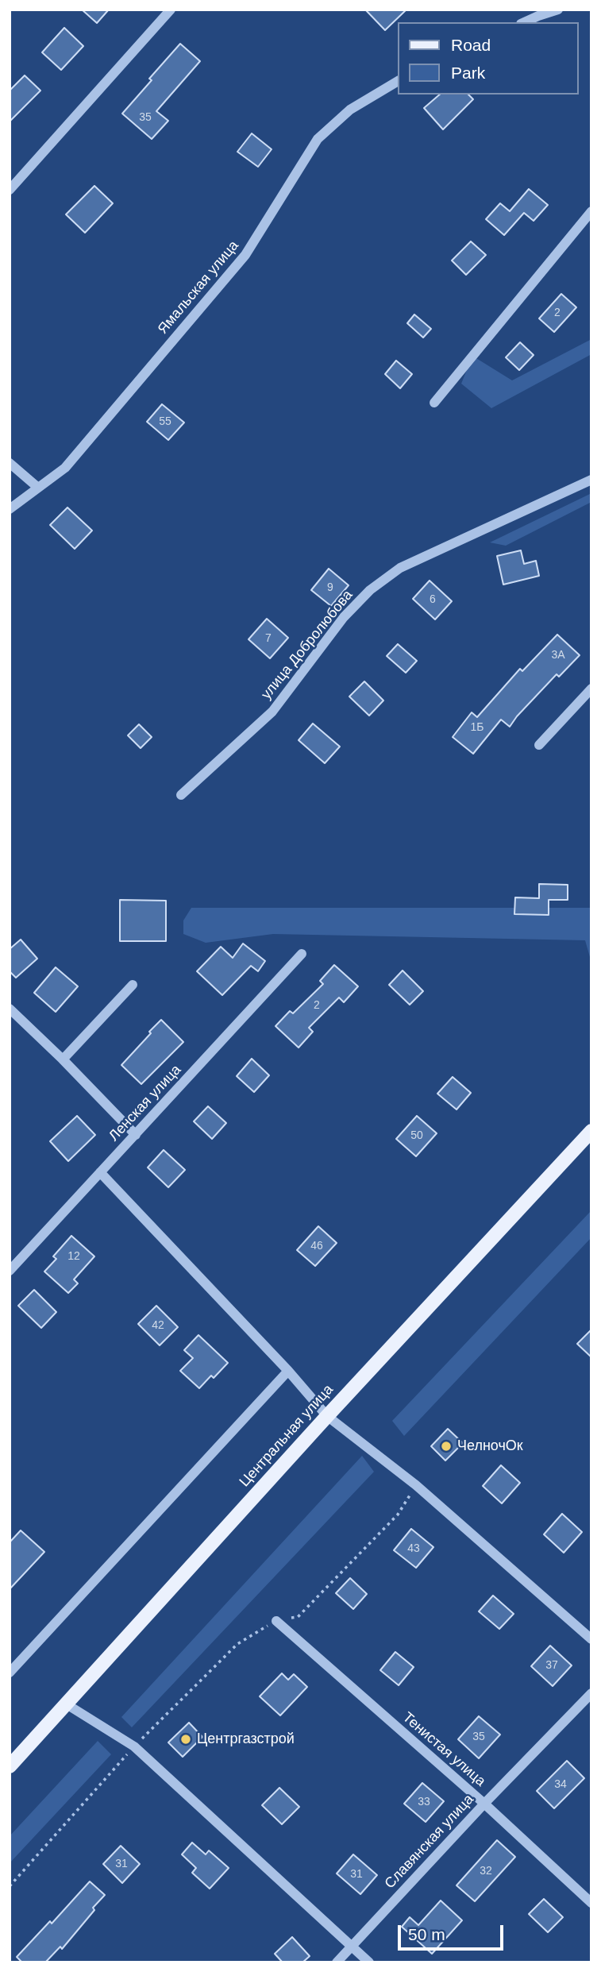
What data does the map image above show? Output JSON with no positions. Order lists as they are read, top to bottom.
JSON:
{
  "streets": {
    "main road": ["Центральная улица"],
    "street": [
      "Ямальская улица",
      "улица Добролюбова",
      "Ленская улица",
      "Тенистая улица",
      "Славянская улица"
    ]
  },
  "crossings": [
    ["Тенистая улица", "Славянская улица"]
  ],
  "places": ["ЧелночОк", "Центргазстрой"],
  "house_numbers": [
    "35",
    "2",
    "55",
    "9",
    "6",
    "7",
    "3А",
    "1Б",
    "2",
    "50",
    "46",
    "12",
    "42",
    "43",
    "37",
    "35",
    "34",
    "33",
    "31",
    "32",
    "31"
  ],
  "legend": ["Road", "Park"],
  "scale_bar": "50 m"
}
